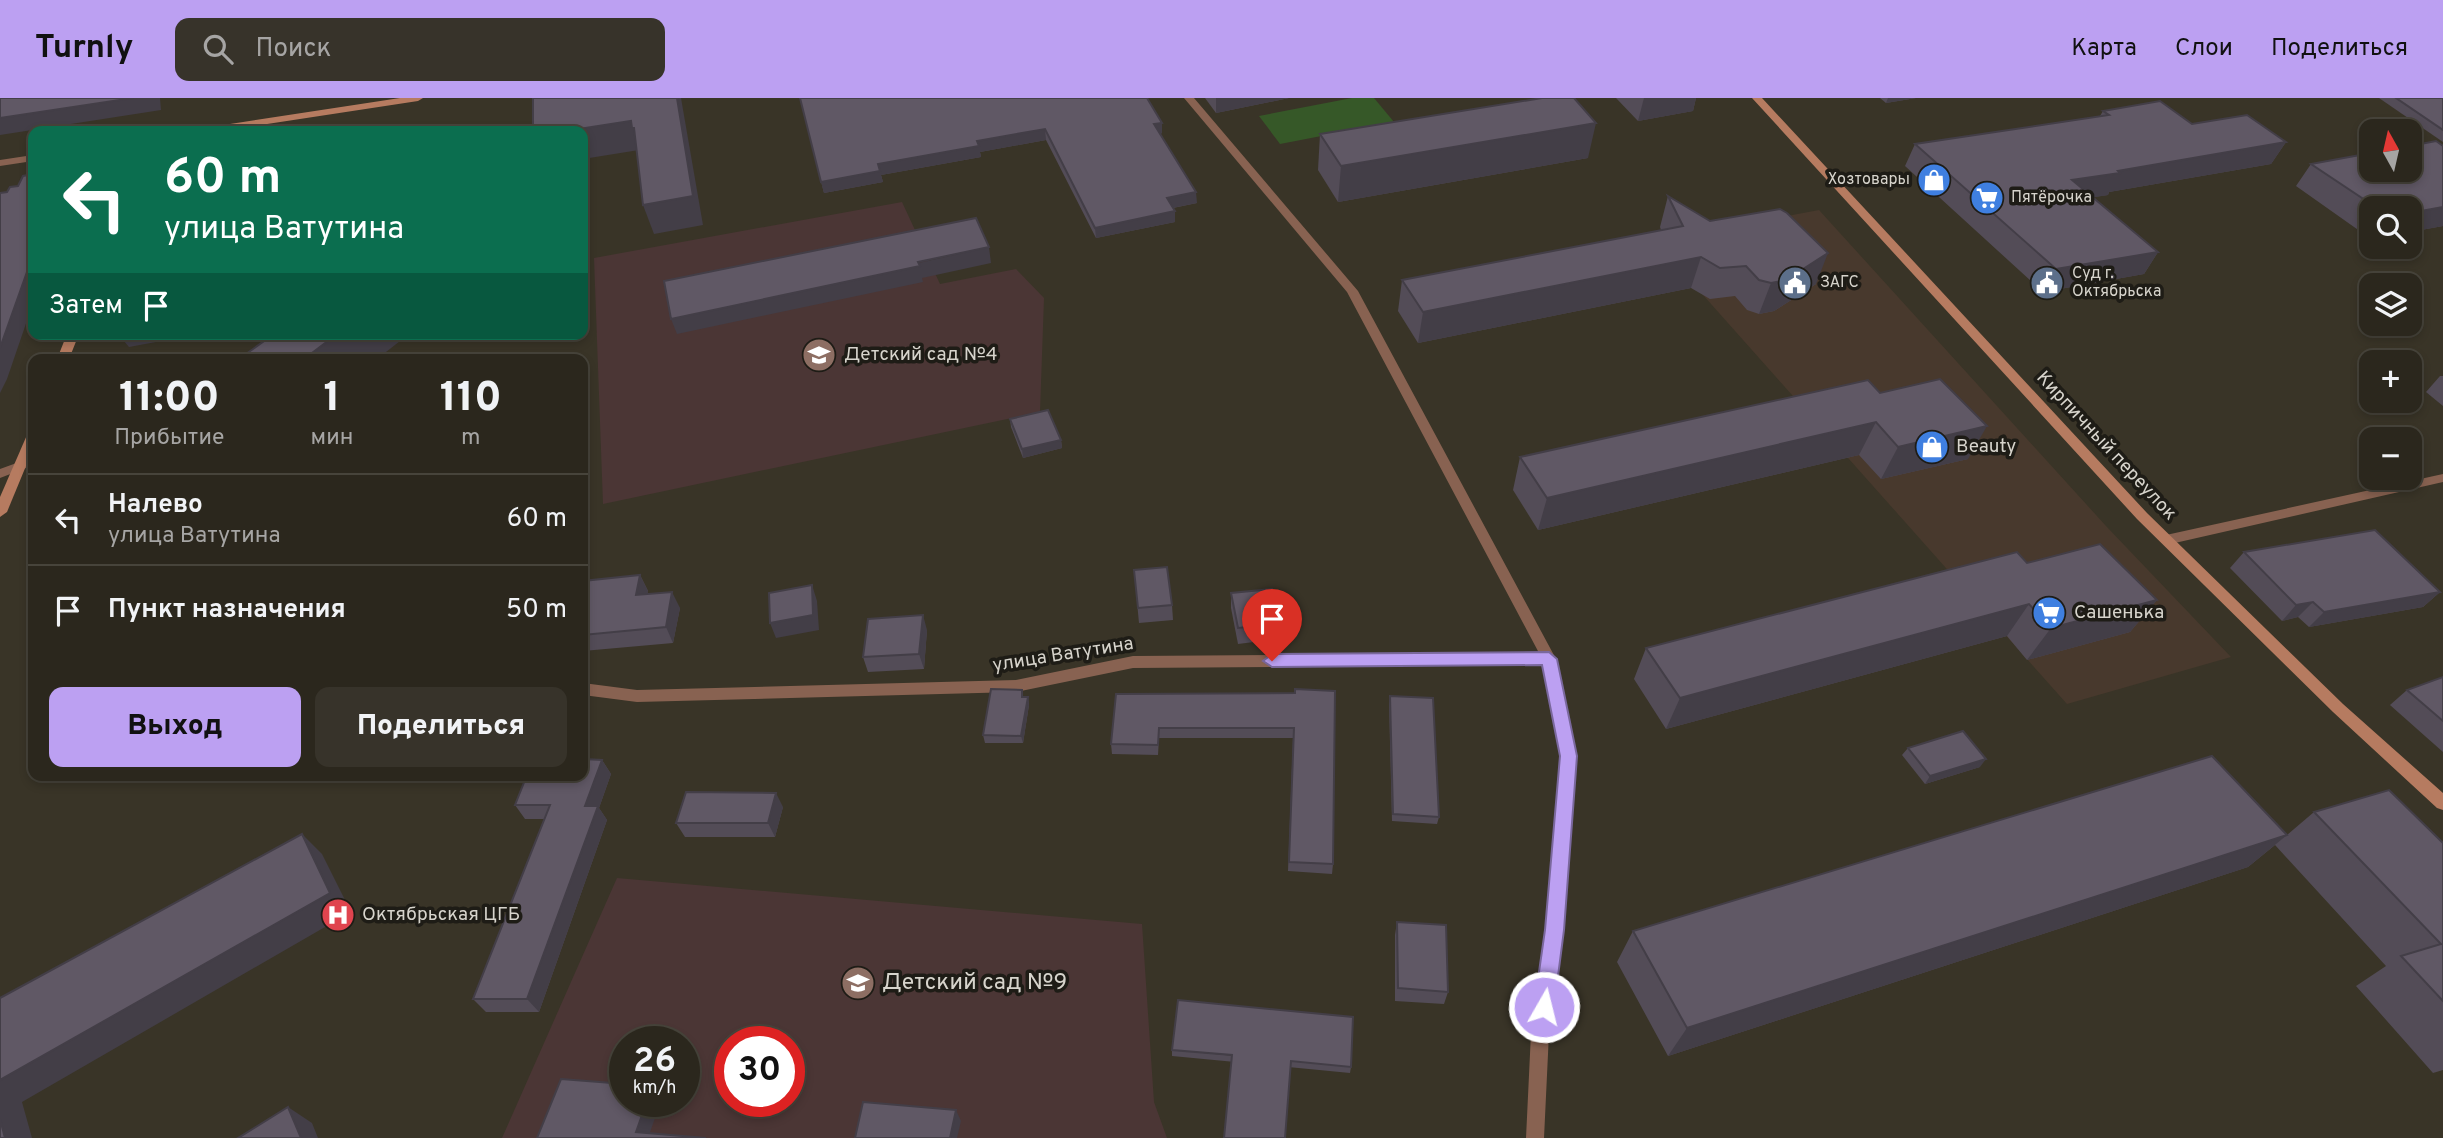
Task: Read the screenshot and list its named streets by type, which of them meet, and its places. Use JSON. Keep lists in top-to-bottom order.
{
  "streets": {
    "main road": ["Кирпичный переулок"],
    "street": ["улица Ватутина"]
  },
  "places": {
    "shop": ["Хозтовары", "Beauty"],
    "supermarket": ["Пятёрочка", "Сашенька"],
    "public building": ["ЗАГС", "Суд г. Октябрьска"],
    "school or university": ["Детский сад №4", "Детский сад №9"],
    "hospital": ["Октябрьская ЦГБ"]
  },
  "north": "top",
  "page": {
    "header": "Turnly",
    "search": "Поиск",
    "nav": ["Карта", "Слои", "Поделиться"],
    "map_buttons": ["+", "−"],
    "turn": ["60 m", "улица Ватутина"],
    "then": "Затем",
    "eta": [
      "11:00",
      "Прибытие",
      "1",
      "мин",
      "110",
      "m"
    ],
    "list": [
      {
        "name": "Налево",
        "note": "улица Ватутина",
        "value": "60 m"
      },
      {
        "name": "Пункт назначения",
        "value": "50 m"
      }
    ],
    "buttons": ["Выход", "Поделиться"],
    "speed": "26 km/h",
    "limit": "30"
  }
}
